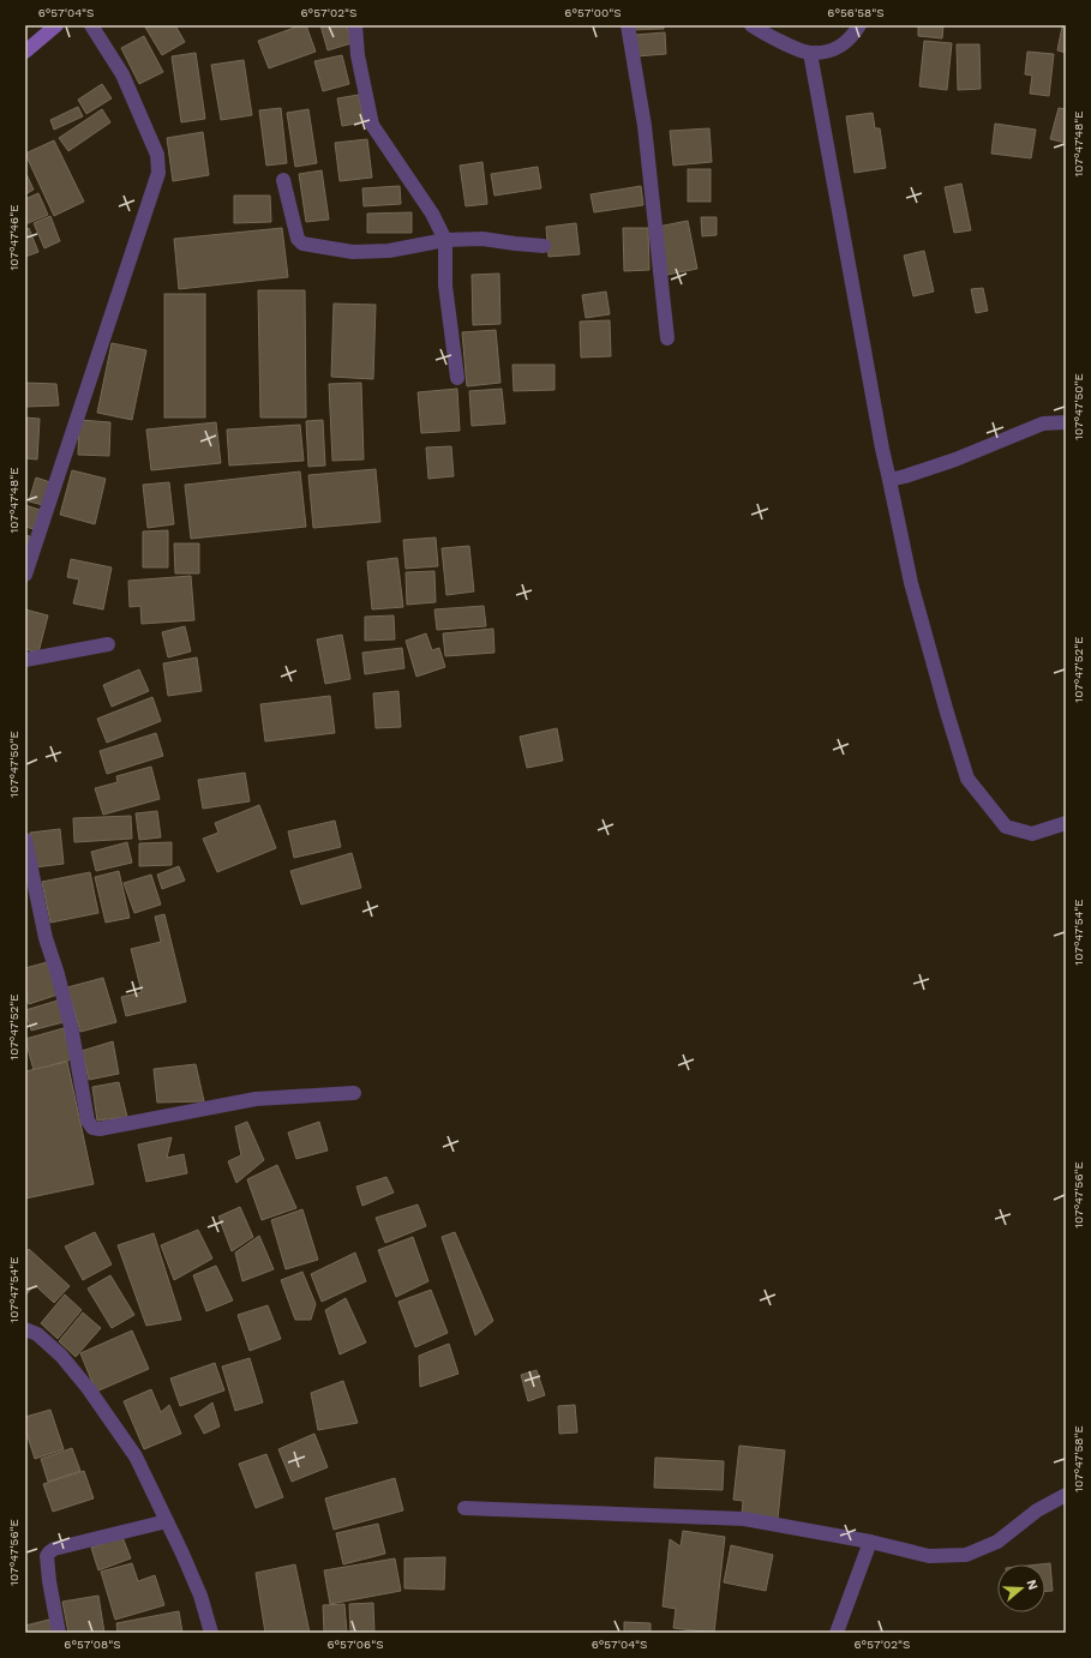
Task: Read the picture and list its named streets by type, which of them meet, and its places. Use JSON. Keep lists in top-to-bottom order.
{
  "north": "right",
  "coordinates": [
    "6°57'04\"S",
    "6°57'02\"S",
    "6°57'00\"S",
    "6°56'58\"S",
    "107°47'48\"E",
    "107°47'46\"E",
    "107°47'50\"E",
    "107°47'52\"E",
    "107°47'54\"E",
    "107°47'56\"E",
    "107°47'58\"E",
    "6°57'08\"S",
    "6°57'06\"S"
  ]
}
